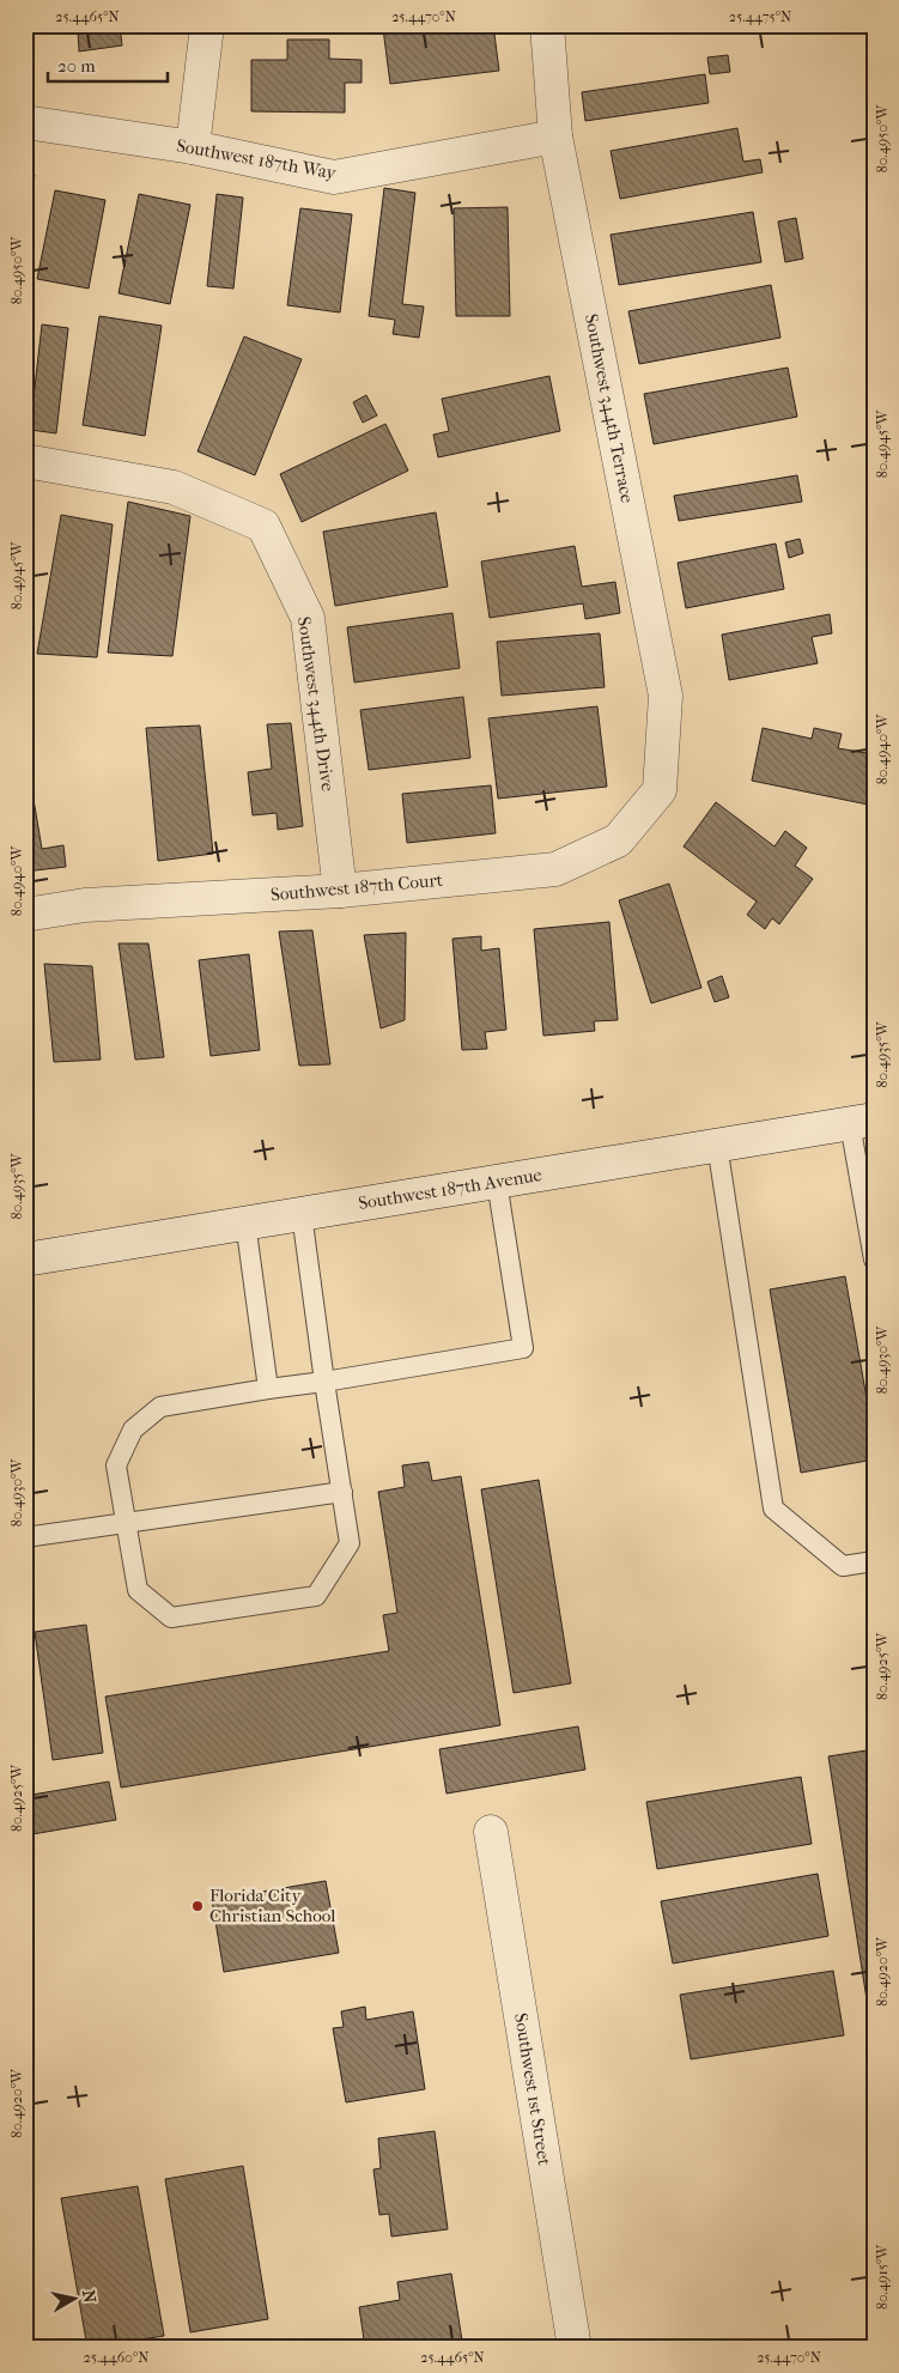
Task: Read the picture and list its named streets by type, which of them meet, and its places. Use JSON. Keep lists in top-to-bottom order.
{
  "streets": {
    "street": [
      "Southwest 187th Way",
      "Southwest 344th Terrace",
      "Southwest 344th Drive",
      "Southwest 187th Court",
      "Southwest 187th Avenue",
      "Southwest 1st Street"
    ]
  },
  "crossings": [
    ["Southwest 187th Way", "Southwest 344th Terrace"],
    ["Southwest 344th Terrace", "Southwest 187th Court"],
    ["Southwest 344th Drive", "Southwest 187th Court"]
  ],
  "places": ["Florida City Christian School"],
  "scale_bar": "20 m",
  "north": "right",
  "coordinates": [
    "25.4465°N",
    "25.4470°N",
    "25.4475°N",
    "80.4950°W",
    "80.4945°W",
    "80.4940°W",
    "80.4935°W",
    "80.4930°W",
    "80.4925°W",
    "80.4920°W",
    "80.4915°W",
    "25.4460°N"
  ]
}
